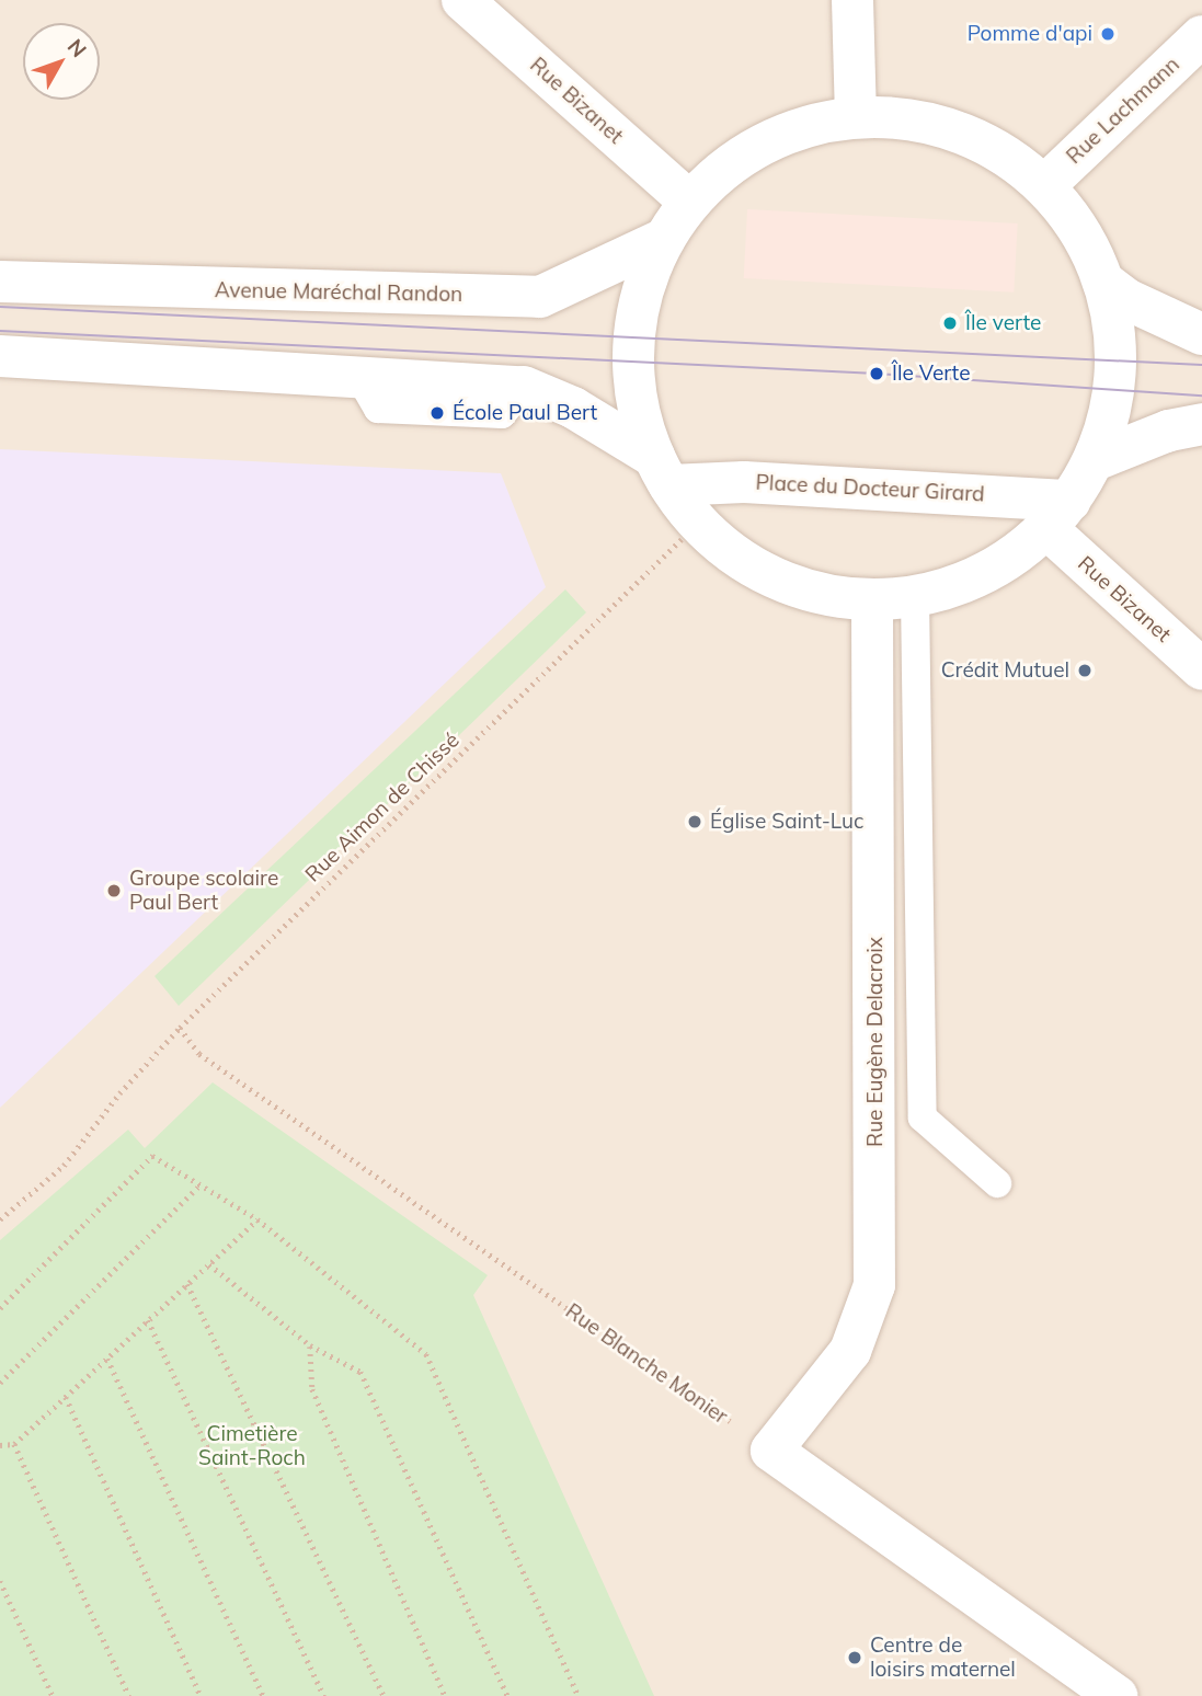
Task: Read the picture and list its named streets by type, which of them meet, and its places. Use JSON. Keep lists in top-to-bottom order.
{
  "streets": {
    "street": [
      "Rue Bizanet",
      "Rue Lachmann",
      "Avenue Maréchal Randon",
      "Place du Docteur Girard",
      "Rue Eugène Delacroix"
    ],
    "path": ["Rue Aimon de Chissé", "Rue Blanche Monier"]
  },
  "crossings": [
    ["Rue Bizanet", "Place du Docteur Girard"],
    ["Rue Aimon de Chissé", "Rue Blanche Monier"],
    ["Rue Eugène Delacroix", "Rue Blanche Monier"]
  ],
  "parks": ["Cimetière Saint-Roch"],
  "places": [
    "Pomme d'api",
    "Île verte",
    "Île Verte",
    "École Paul Bert",
    "Crédit Mutuel",
    "Église Saint-Luc",
    "Groupe scolaire Paul Bert",
    "Centre de loisirs maternel"
  ],
  "north": "top right"
}
